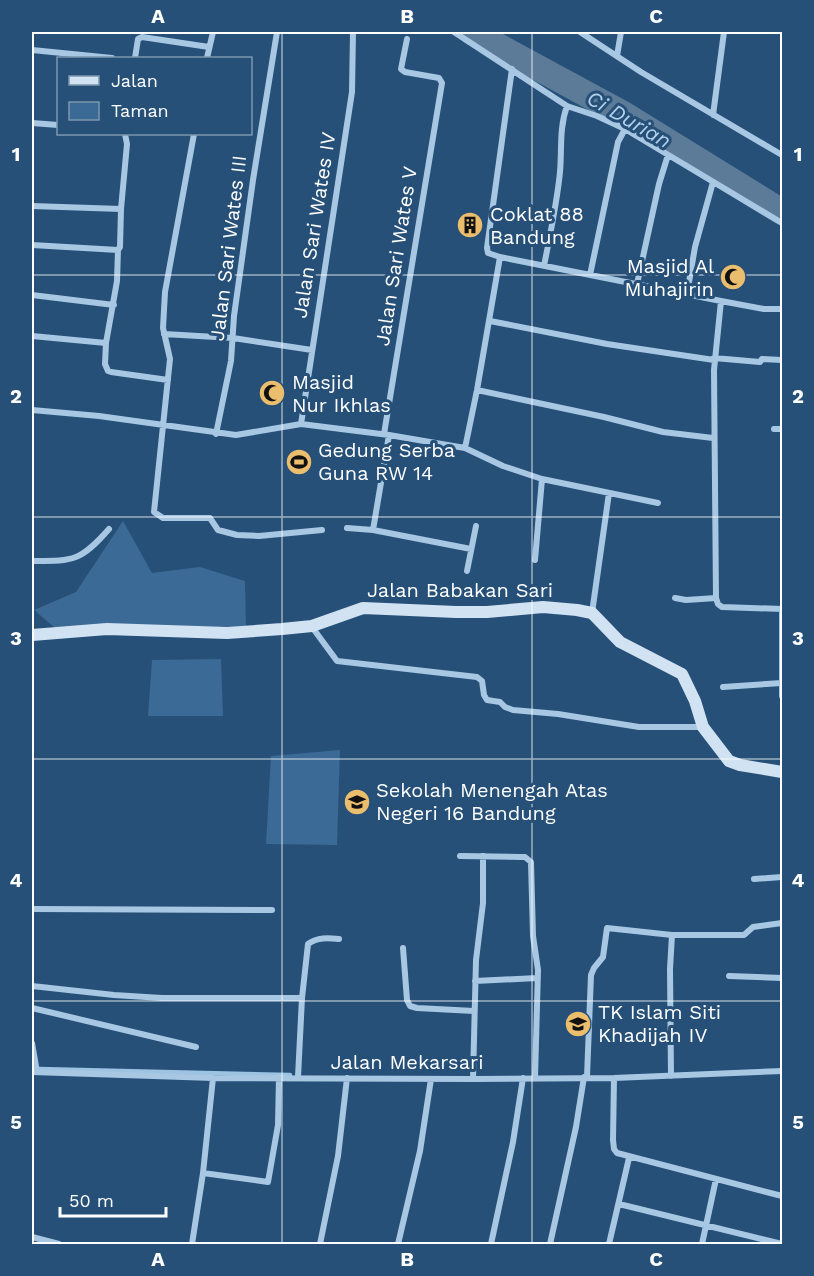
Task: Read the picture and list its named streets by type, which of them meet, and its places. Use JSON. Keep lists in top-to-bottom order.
{
  "streets": {
    "street": [
      "Jalan Sari Wates IV",
      "Jalan Sari Wates III",
      "Jalan Sari Wates V",
      "Jalan Babakan Sari",
      "Jalan Mekarsari"
    ]
  },
  "water": ["Ci Durian"],
  "places": {
    "building": ["Coklat 88 Bandung"],
    "mosque": ["Masjid Al Muhajirin", "Masjid Nur Ikhlas"],
    "sports": ["Gedung Serba Guna RW 14"],
    "school or university": ["Sekolah Menengah Atas Negeri 16 Bandung", "TK Islam Siti Khadijah IV"]
  },
  "legend": ["Jalan", "Taman"],
  "scale_bar": "50 m",
  "grid": {
    "columns": ["A", "B", "C"],
    "rows": [
      "1",
      "2",
      "3",
      "4",
      "5"
    ]
  }
}
